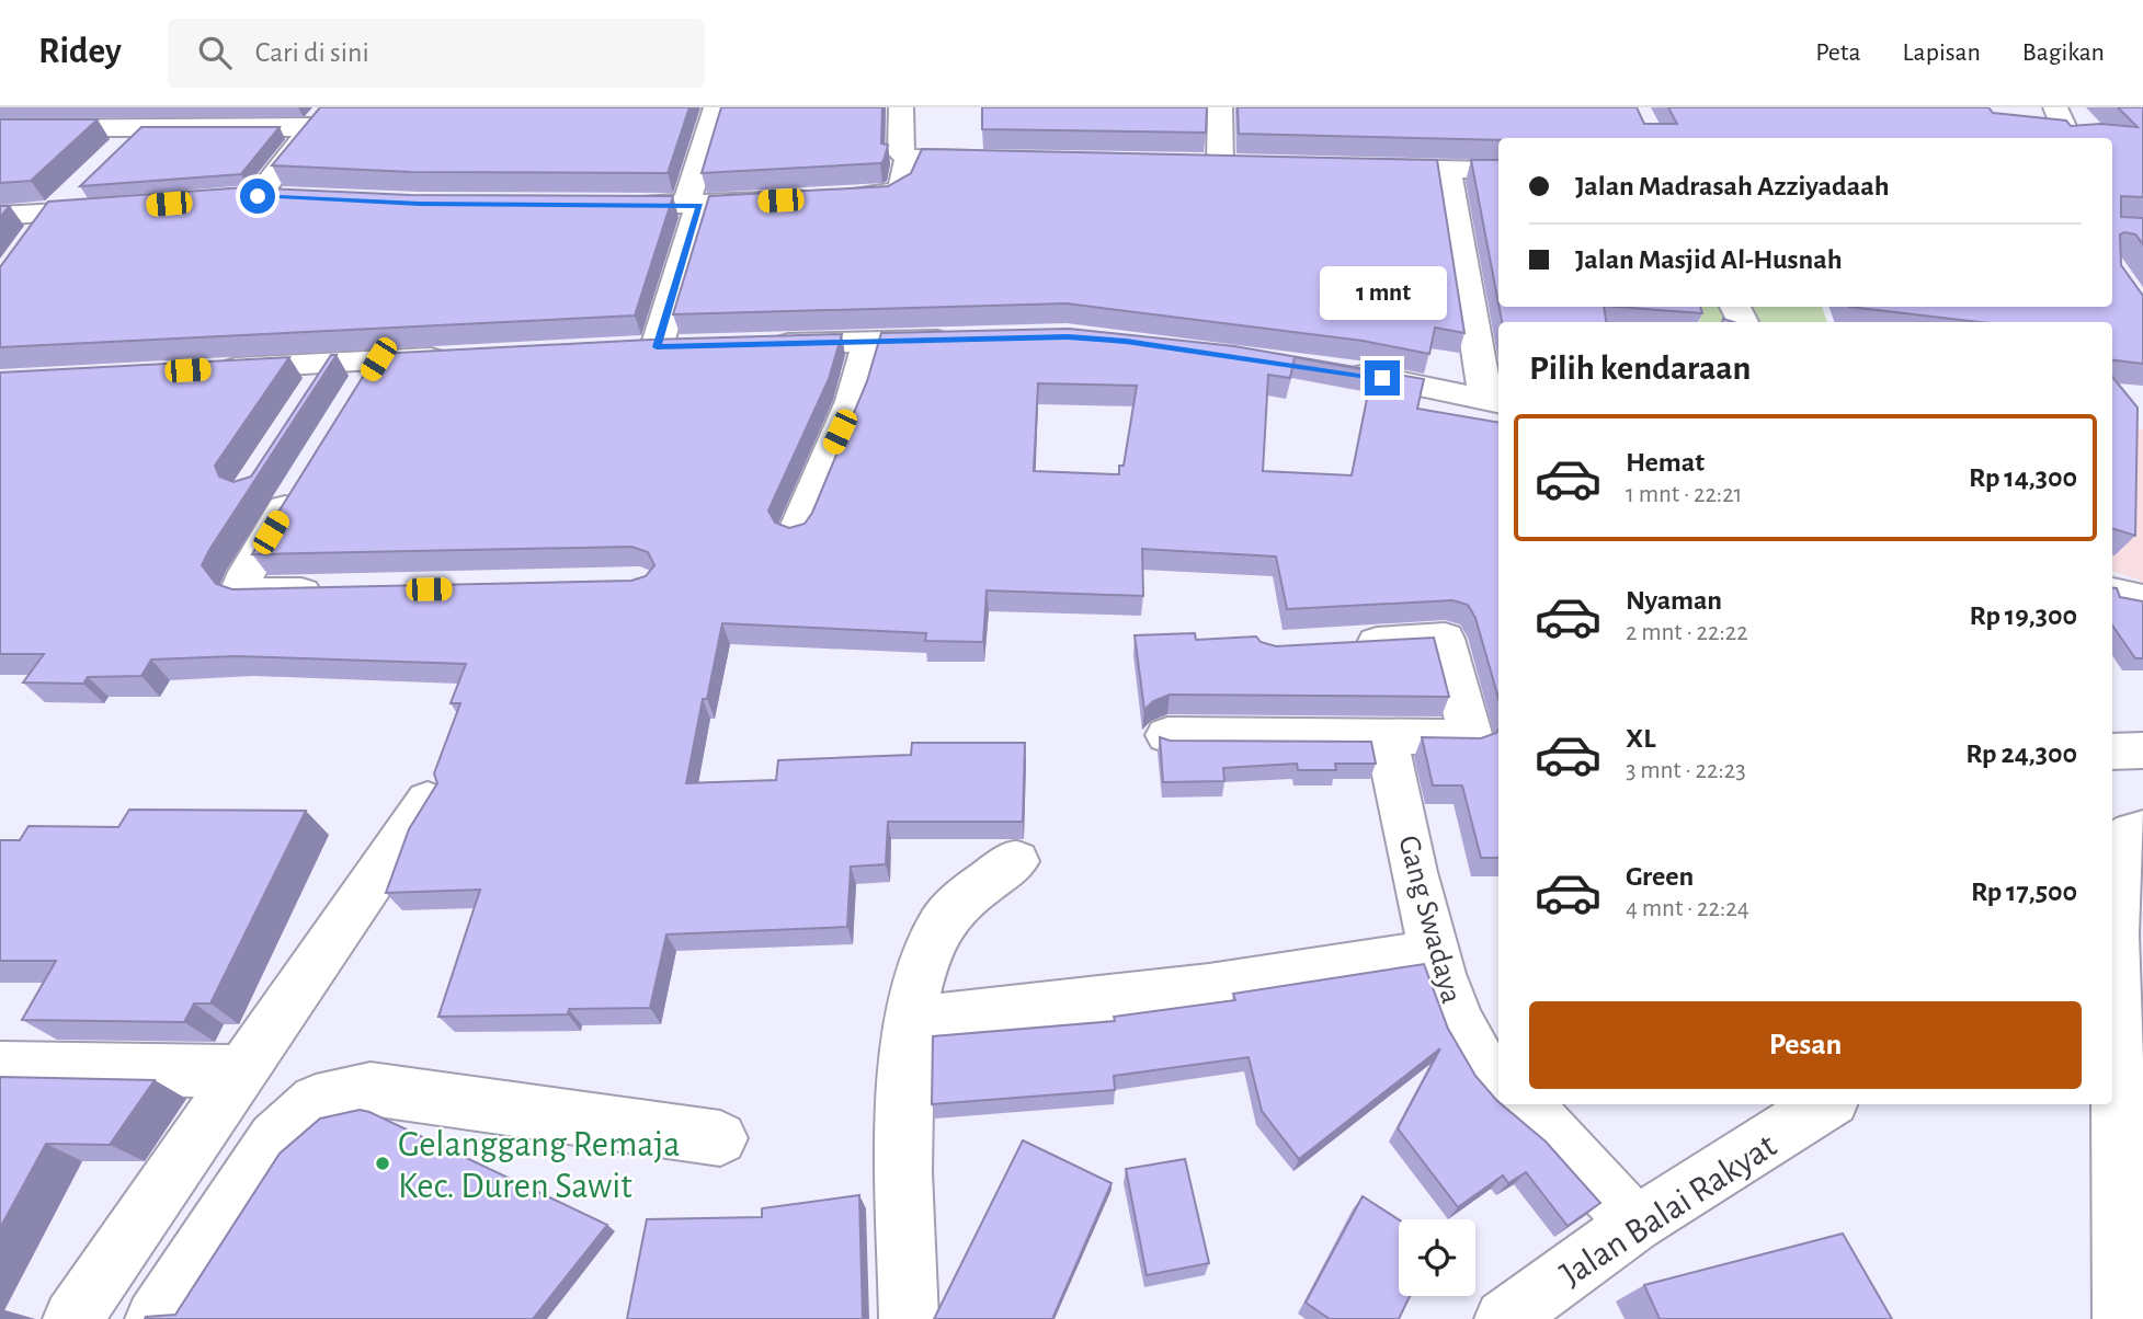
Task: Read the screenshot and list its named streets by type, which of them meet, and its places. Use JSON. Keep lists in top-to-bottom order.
{
  "streets": {
    "street": ["Gang Swadaya", "Jalan Balai Rakyat"]
  },
  "places": ["Gelanggang Remaja Kec. Duren Sawit"],
  "page": {
    "header": "Ridey",
    "search": "Cari di sini",
    "nav": ["Peta", "Lapisan", "Bagikan"],
    "banner": ["Jalan Madrasah Azziyadaah", "Jalan Masjid Al-Husnah"],
    "bubble": "1 mnt",
    "heading": "Pilih kendaraan",
    "list": [
      {
        "name": "Hemat",
        "note": "1 mnt · 22:21",
        "value": "Rp 14,300"
      },
      {
        "name": "Nyaman",
        "note": "2 mnt · 22:22",
        "value": "Rp 19,300"
      },
      {
        "name": "XL",
        "note": "3 mnt · 22:23",
        "value": "Rp 24,300"
      },
      {
        "name": "Green",
        "note": "4 mnt · 22:24",
        "value": "Rp 17,500"
      }
    ],
    "buttons": "Pesan"
  }
}
